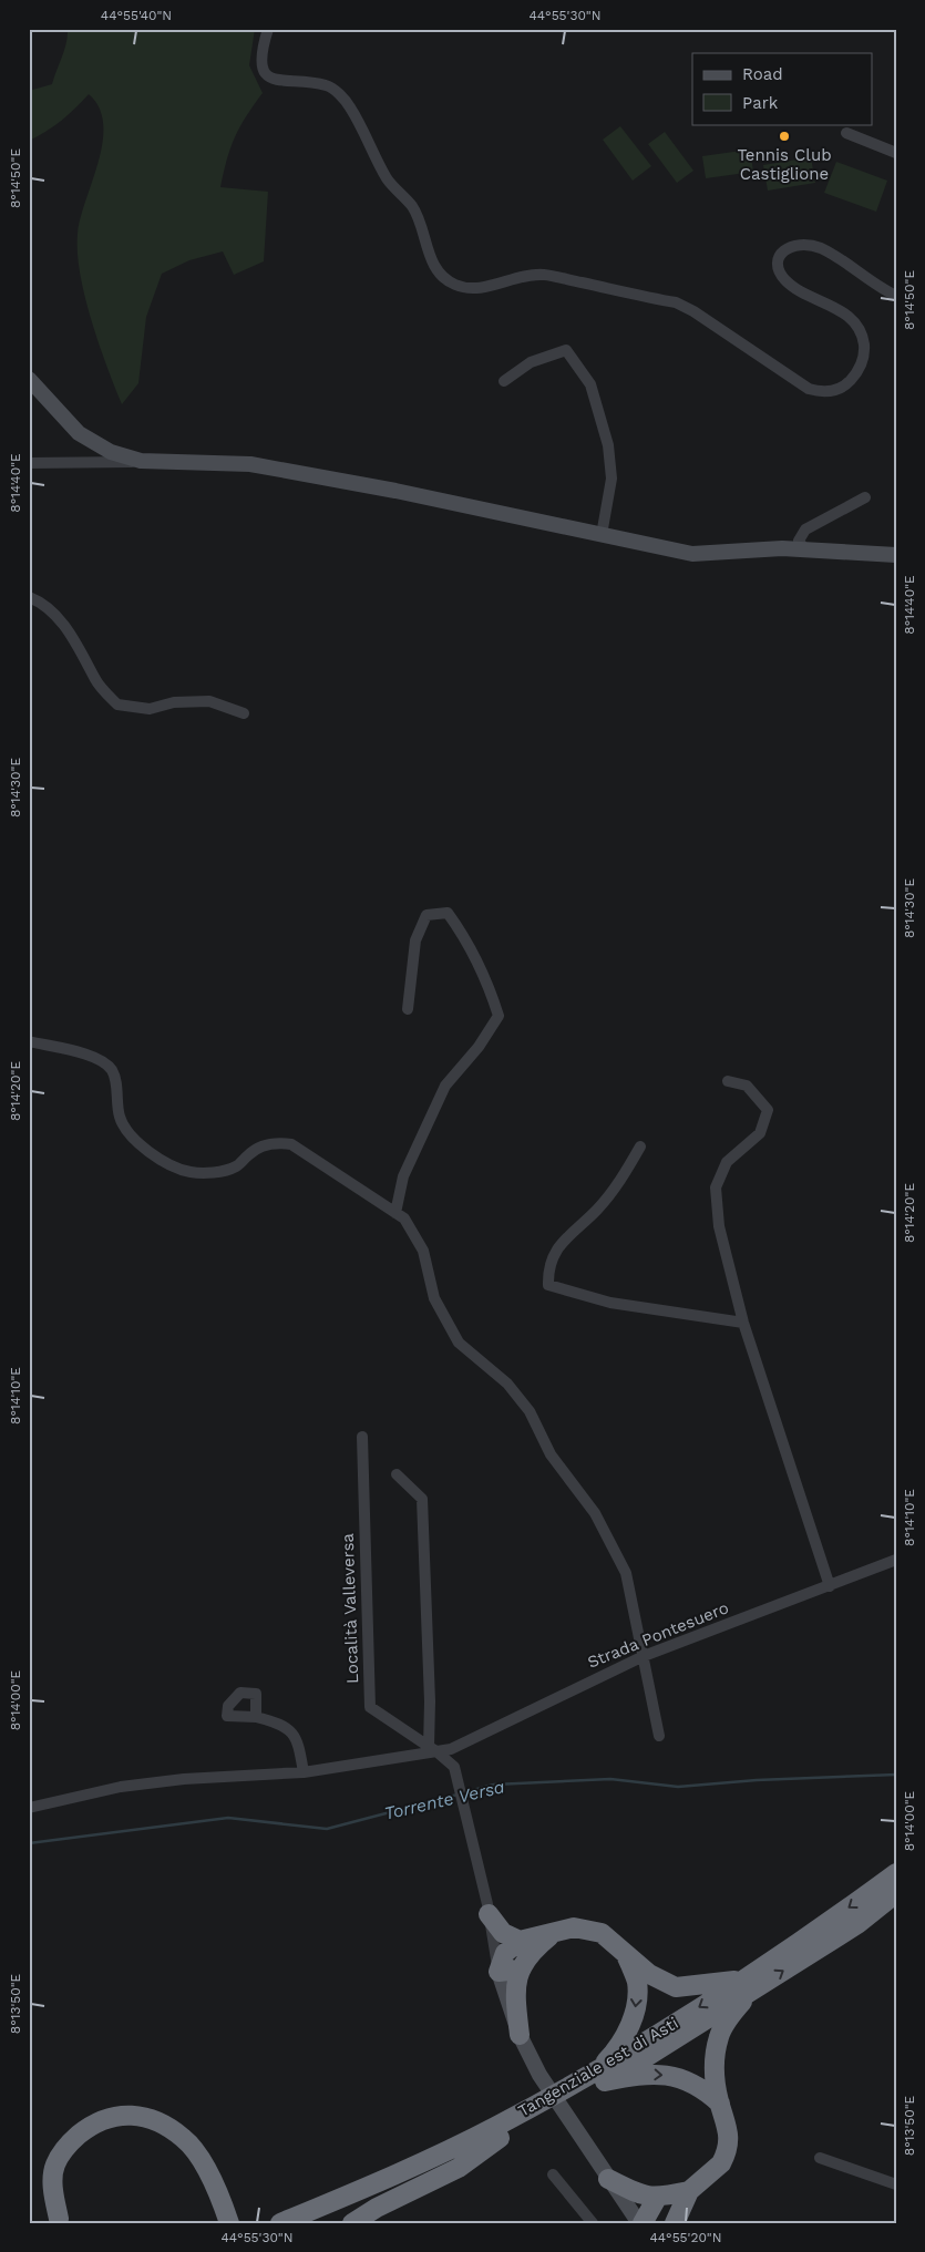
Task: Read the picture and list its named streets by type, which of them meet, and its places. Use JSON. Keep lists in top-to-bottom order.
{
  "streets": {
    "highway": ["Tangenziale est di Asti"],
    "street": ["Località Valleversa", "Strada Pontesuero"]
  },
  "crossings": [
    ["Località Valleversa", "Strada Pontesuero"]
  ],
  "water": ["Torrente Versa"],
  "places": ["Tennis Club Castiglione"],
  "legend": ["Road", "Park"],
  "coordinates": [
    "44°55'40\"N",
    "44°55'30\"N",
    "8°14'50\"E",
    "8°14'40\"E",
    "8°14'30\"E",
    "8°14'20\"E",
    "8°14'10\"E",
    "8°14'00\"E",
    "8°13'50\"E",
    "44°55'20\"N"
  ]
}
